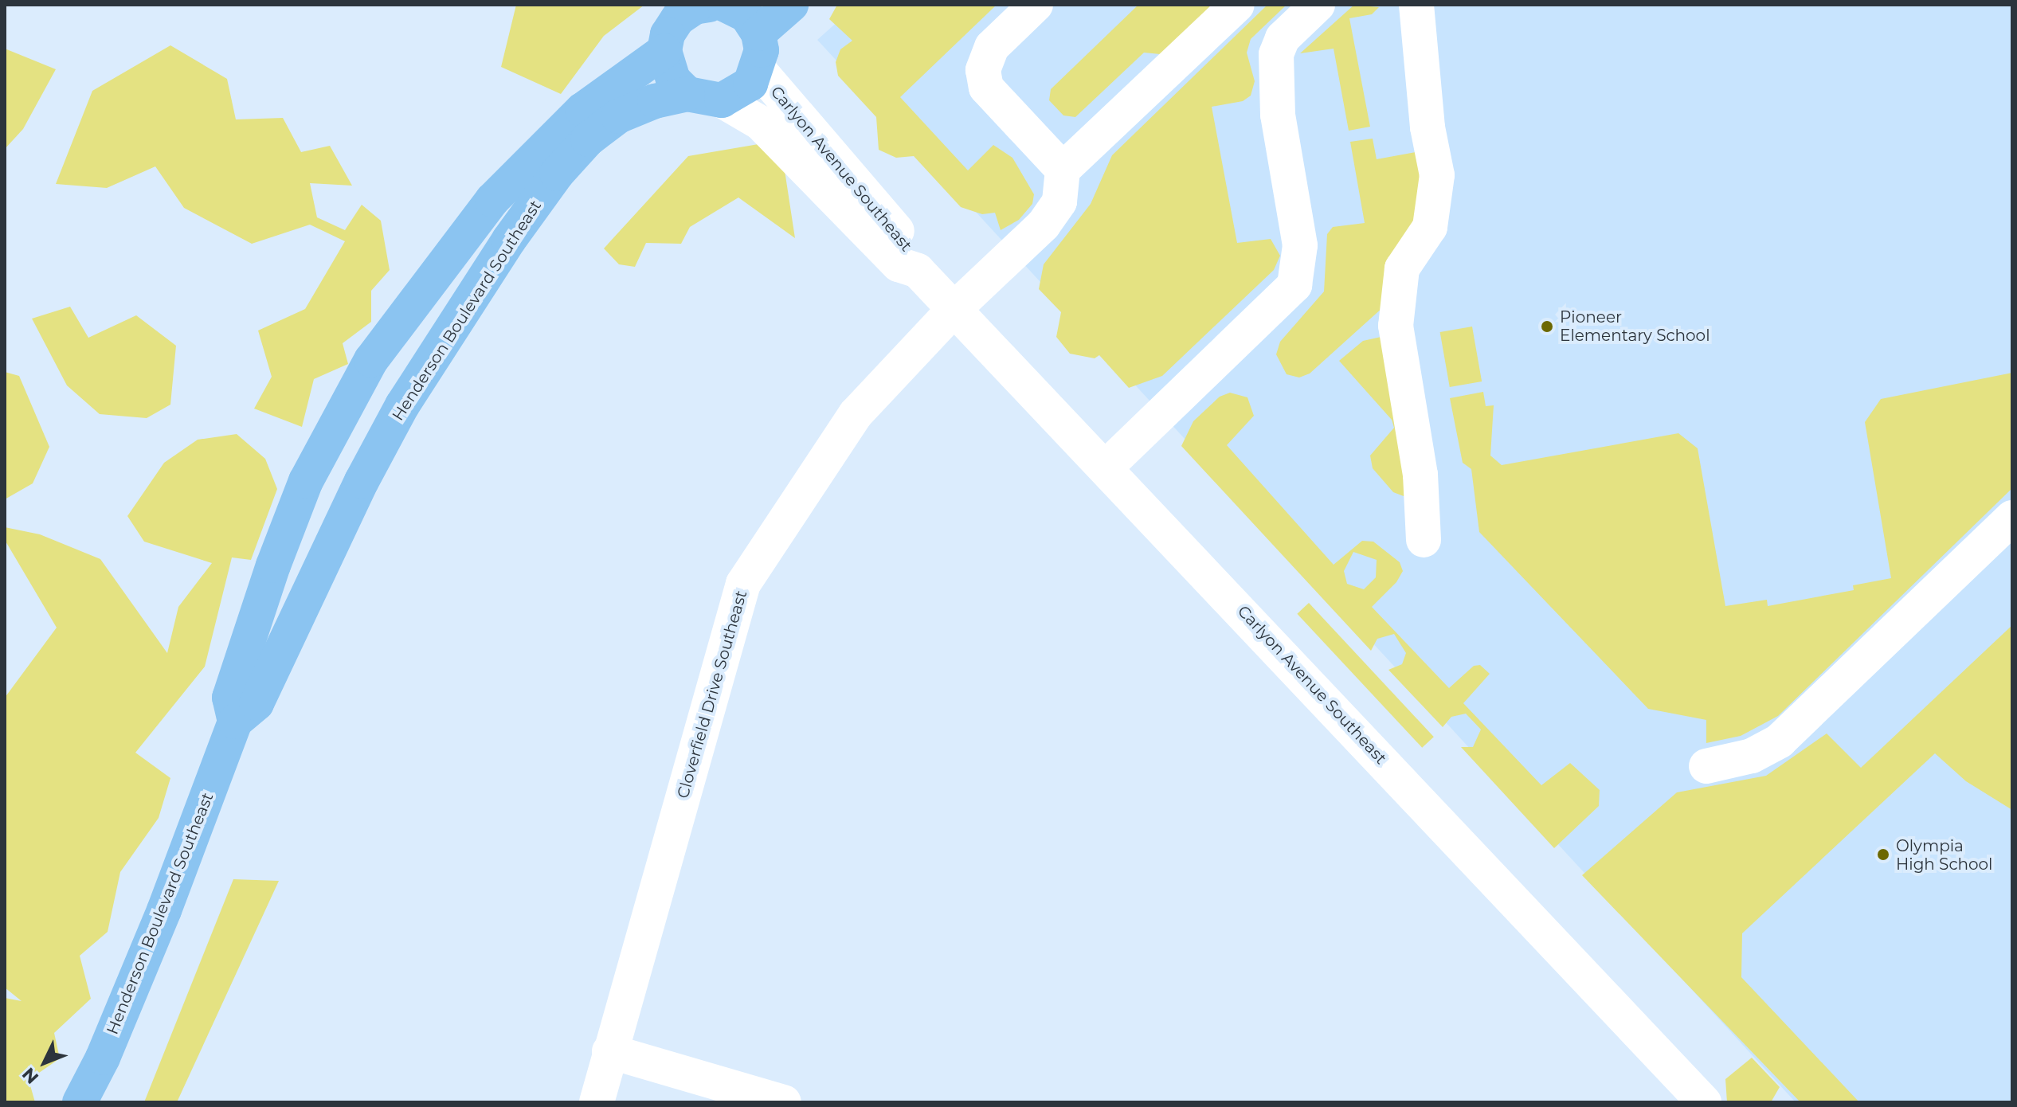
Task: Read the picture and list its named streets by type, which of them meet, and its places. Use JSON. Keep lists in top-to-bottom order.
{
  "streets": {
    "main road": ["Henderson Boulevard Southeast"],
    "street": ["Carlyon Avenue Southeast", "Cloverfield Drive Southeast"]
  },
  "crossings": [
    ["Carlyon Avenue Southeast", "Cloverfield Drive Southeast"]
  ],
  "places": ["Pioneer Elementary School", "Olympia High School"],
  "north": "bottom left"
}
